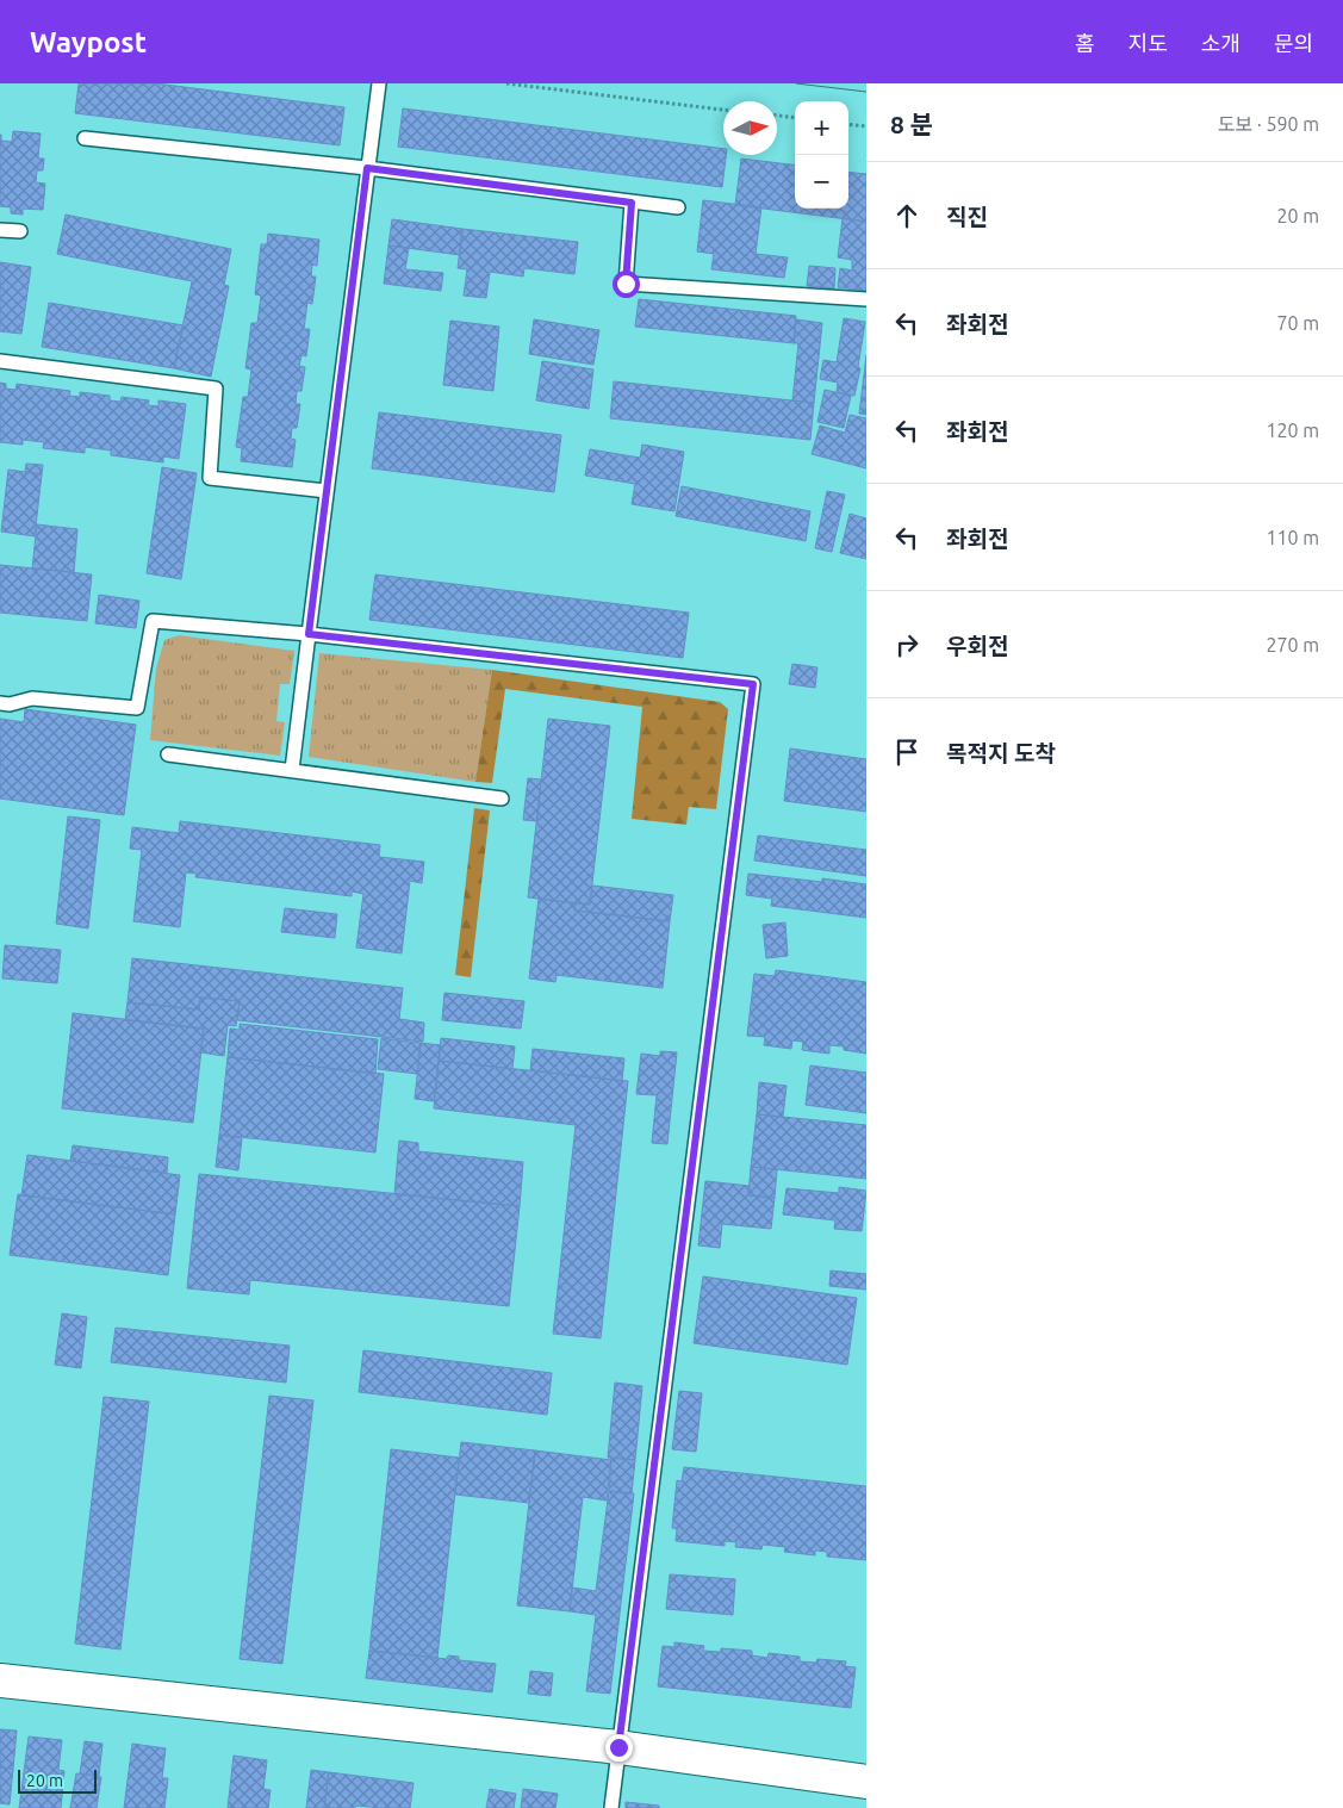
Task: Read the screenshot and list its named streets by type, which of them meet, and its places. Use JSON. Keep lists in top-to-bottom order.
{
  "scale_bar": "20 m",
  "north": "right",
  "page": {
    "header": "Waypost",
    "nav": [
      "홈",
      "지도",
      "소개",
      "문의"
    ],
    "heading": ["8 분", "도보 · 590 m"],
    "map_buttons": ["+", "−"],
    "list": [
      ["직진", "20 m"],
      ["좌회전", "70 m"],
      ["좌회전", "120 m"],
      ["좌회전", "110 m"],
      ["우회전", "270 m"],
      "목적지 도착"
    ],
    "scale": "20 m"
  }
}
